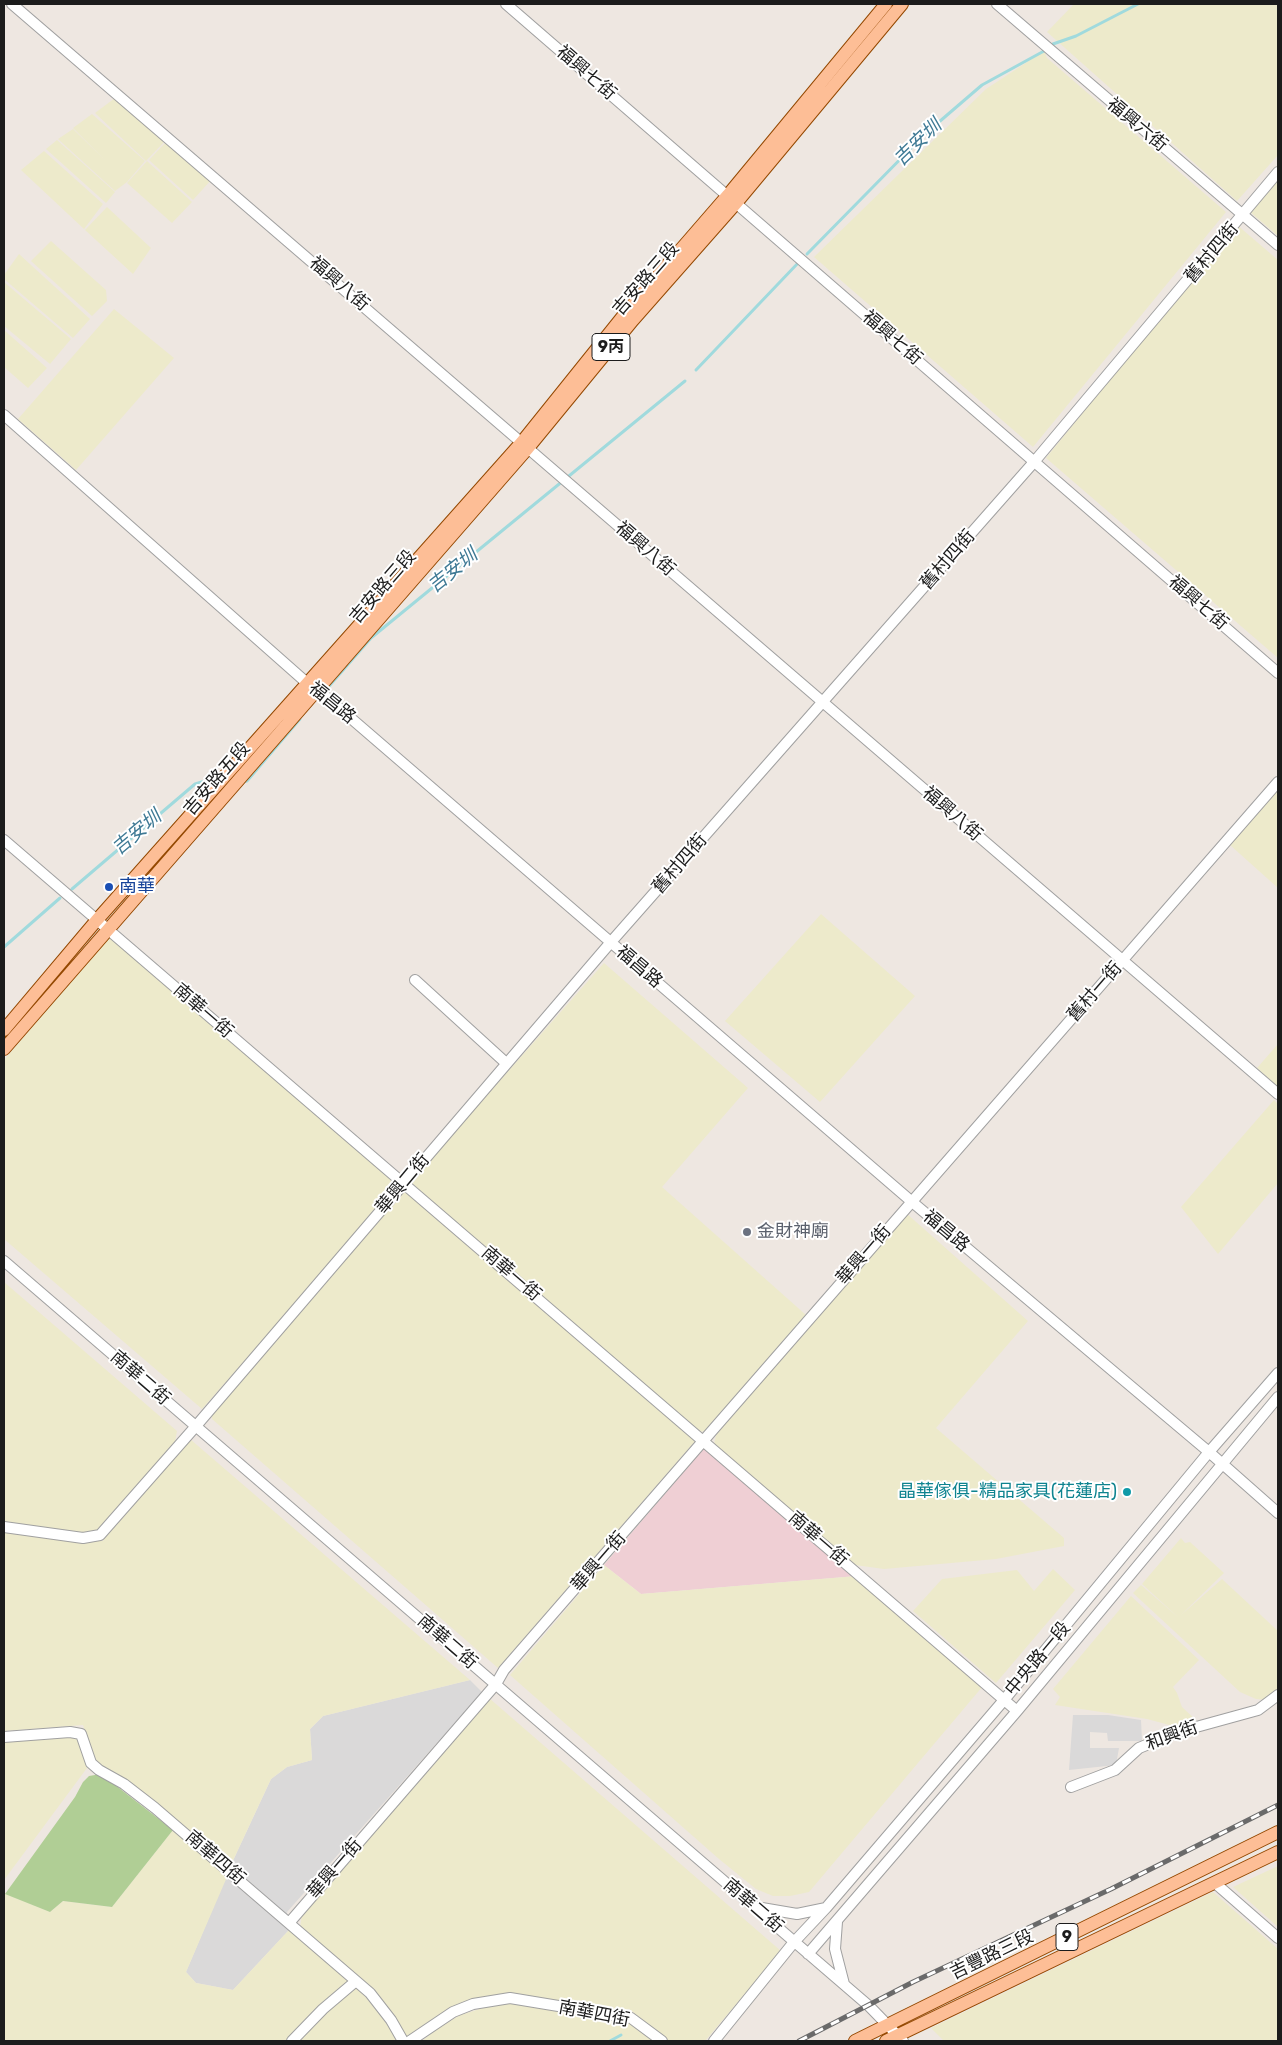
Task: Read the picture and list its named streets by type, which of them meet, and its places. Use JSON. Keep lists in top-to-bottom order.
{
  "streets": {
    "main road": [
      "吉安路三段",
      "9丙",
      "吉安路五段",
      "9",
      "吉豐路三段"
    ],
    "street": [
      "福興七街",
      "福興六街",
      "舊村四街",
      "福興八街",
      "福昌路",
      "舊村一街",
      "南華一街",
      "華興二街",
      "華興一街",
      "南華二街",
      "中央路一段",
      "和興街",
      "南華四街"
    ]
  },
  "crossings": [
    ["福興七街", "舊村四街"],
    ["福興七街", "吉安路三段"],
    ["福興六街", "舊村四街"],
    ["舊村四街", "福興八街"],
    ["舊村四街", "福昌路"],
    ["舊村四街", "華興二街"],
    ["吉安路三段", "福興八街"],
    ["吉安路三段", "福昌路"],
    ["吉安路三段", "吉安路五段"],
    ["福興八街", "舊村一街"],
    ["福昌路", "吉安路五段"],
    ["福昌路", "舊村一街"],
    ["福昌路", "華興二街"],
    ["福昌路", "華興一街"],
    ["福昌路", "中央路一段"],
    ["吉安路五段", "南華一街"],
    ["舊村一街", "華興一街"],
    ["南華一街", "華興二街"],
    ["南華一街", "華興一街"],
    ["南華一街", "中央路一段"],
    ["華興二街", "南華二街"],
    ["華興一街", "南華二街"],
    ["華興一街", "南華四街"],
    ["南華二街", "中央路一段"],
    ["南華二街", "吉豐路三段"]
  ],
  "water": ["吉安圳"],
  "places": ["南華", "金財神廟", "晶華傢俱-精品家具(花蓮店)"]
}
